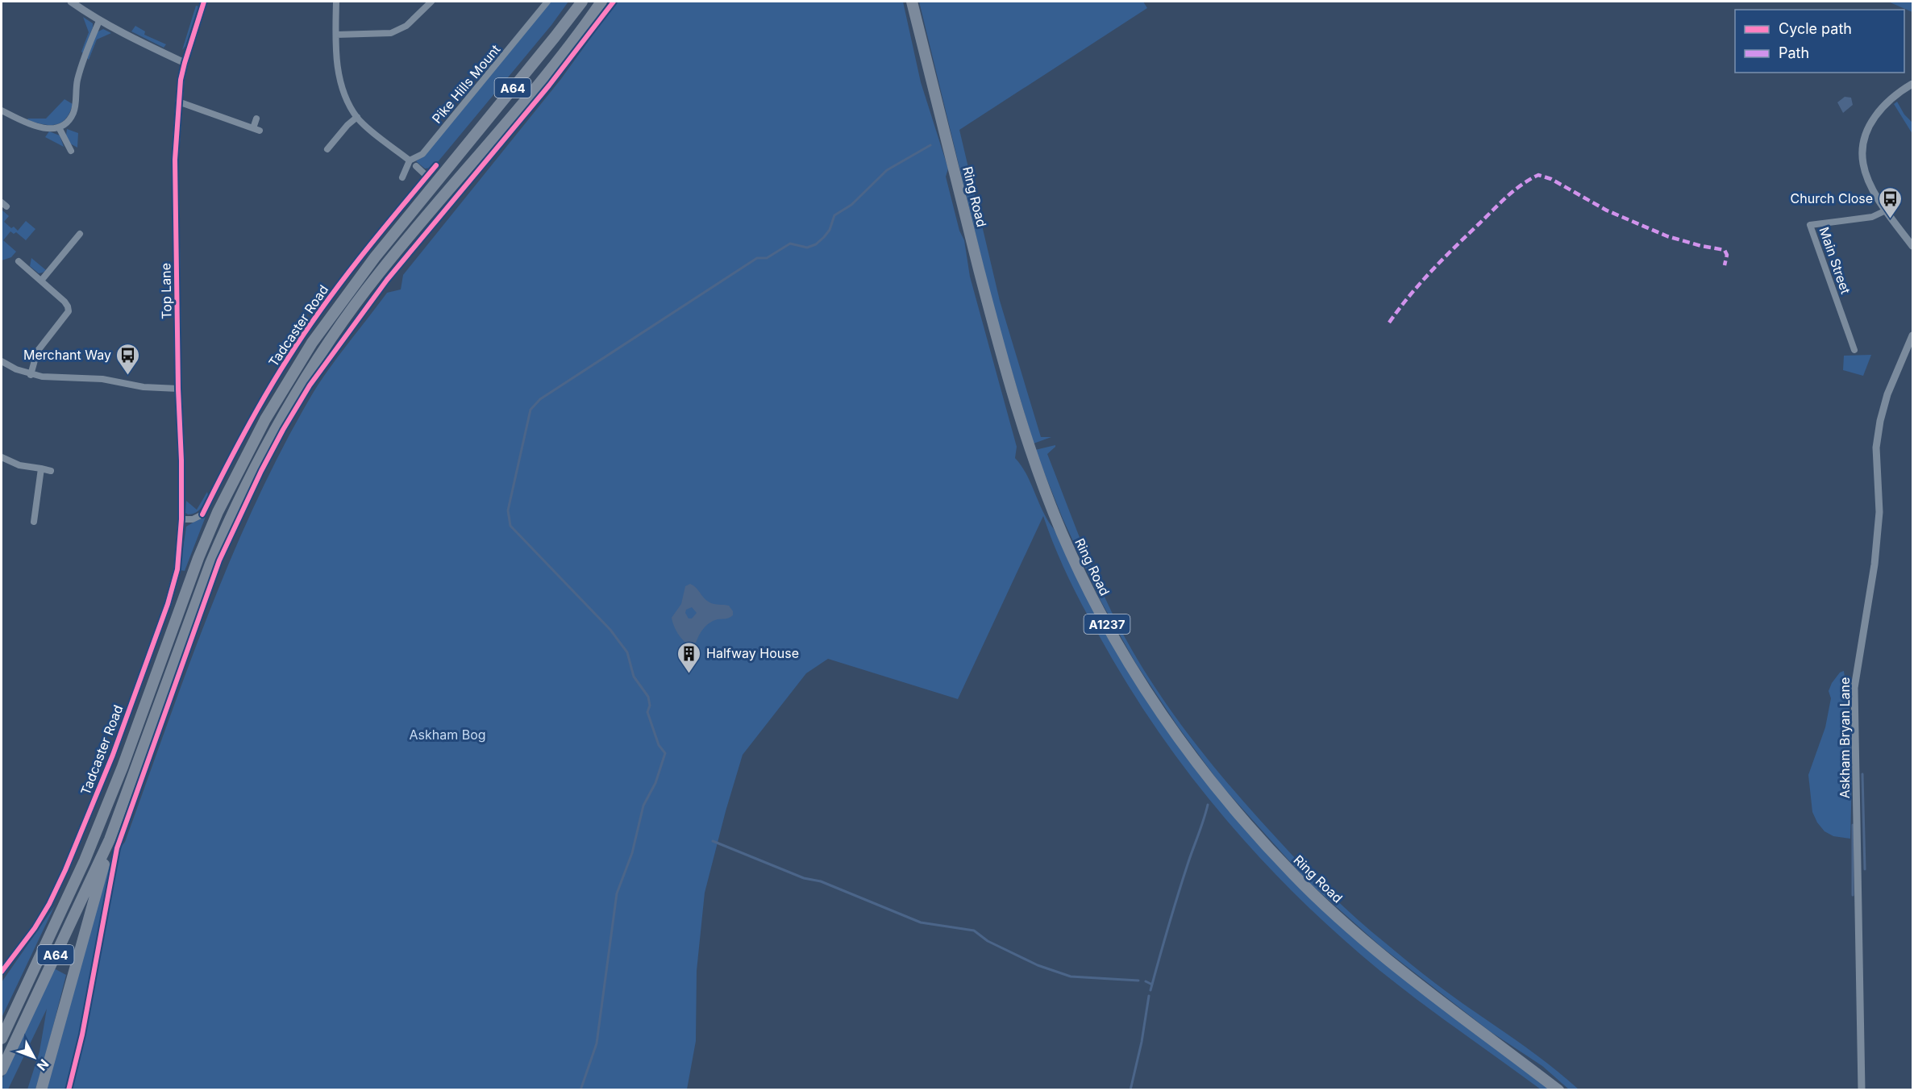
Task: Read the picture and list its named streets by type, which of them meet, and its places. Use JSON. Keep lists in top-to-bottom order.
{
  "streets": {
    "highway": ["A64", "Ring Road", "A1237"],
    "street": [
      "Pike Hills Mount",
      "Main Street",
      "Top Lane",
      "Tadcaster Road",
      "Askham Bryan Lane"
    ]
  },
  "crossings": [
    ["Top Lane", "Tadcaster Road"]
  ],
  "parks": ["Askham Bog"],
  "places": {
    "bus stop": ["Church Close", "Merchant Way"],
    "building": ["Halfway House"]
  },
  "legend": ["Cycle path", "Path"],
  "north": "bottom right"
}
